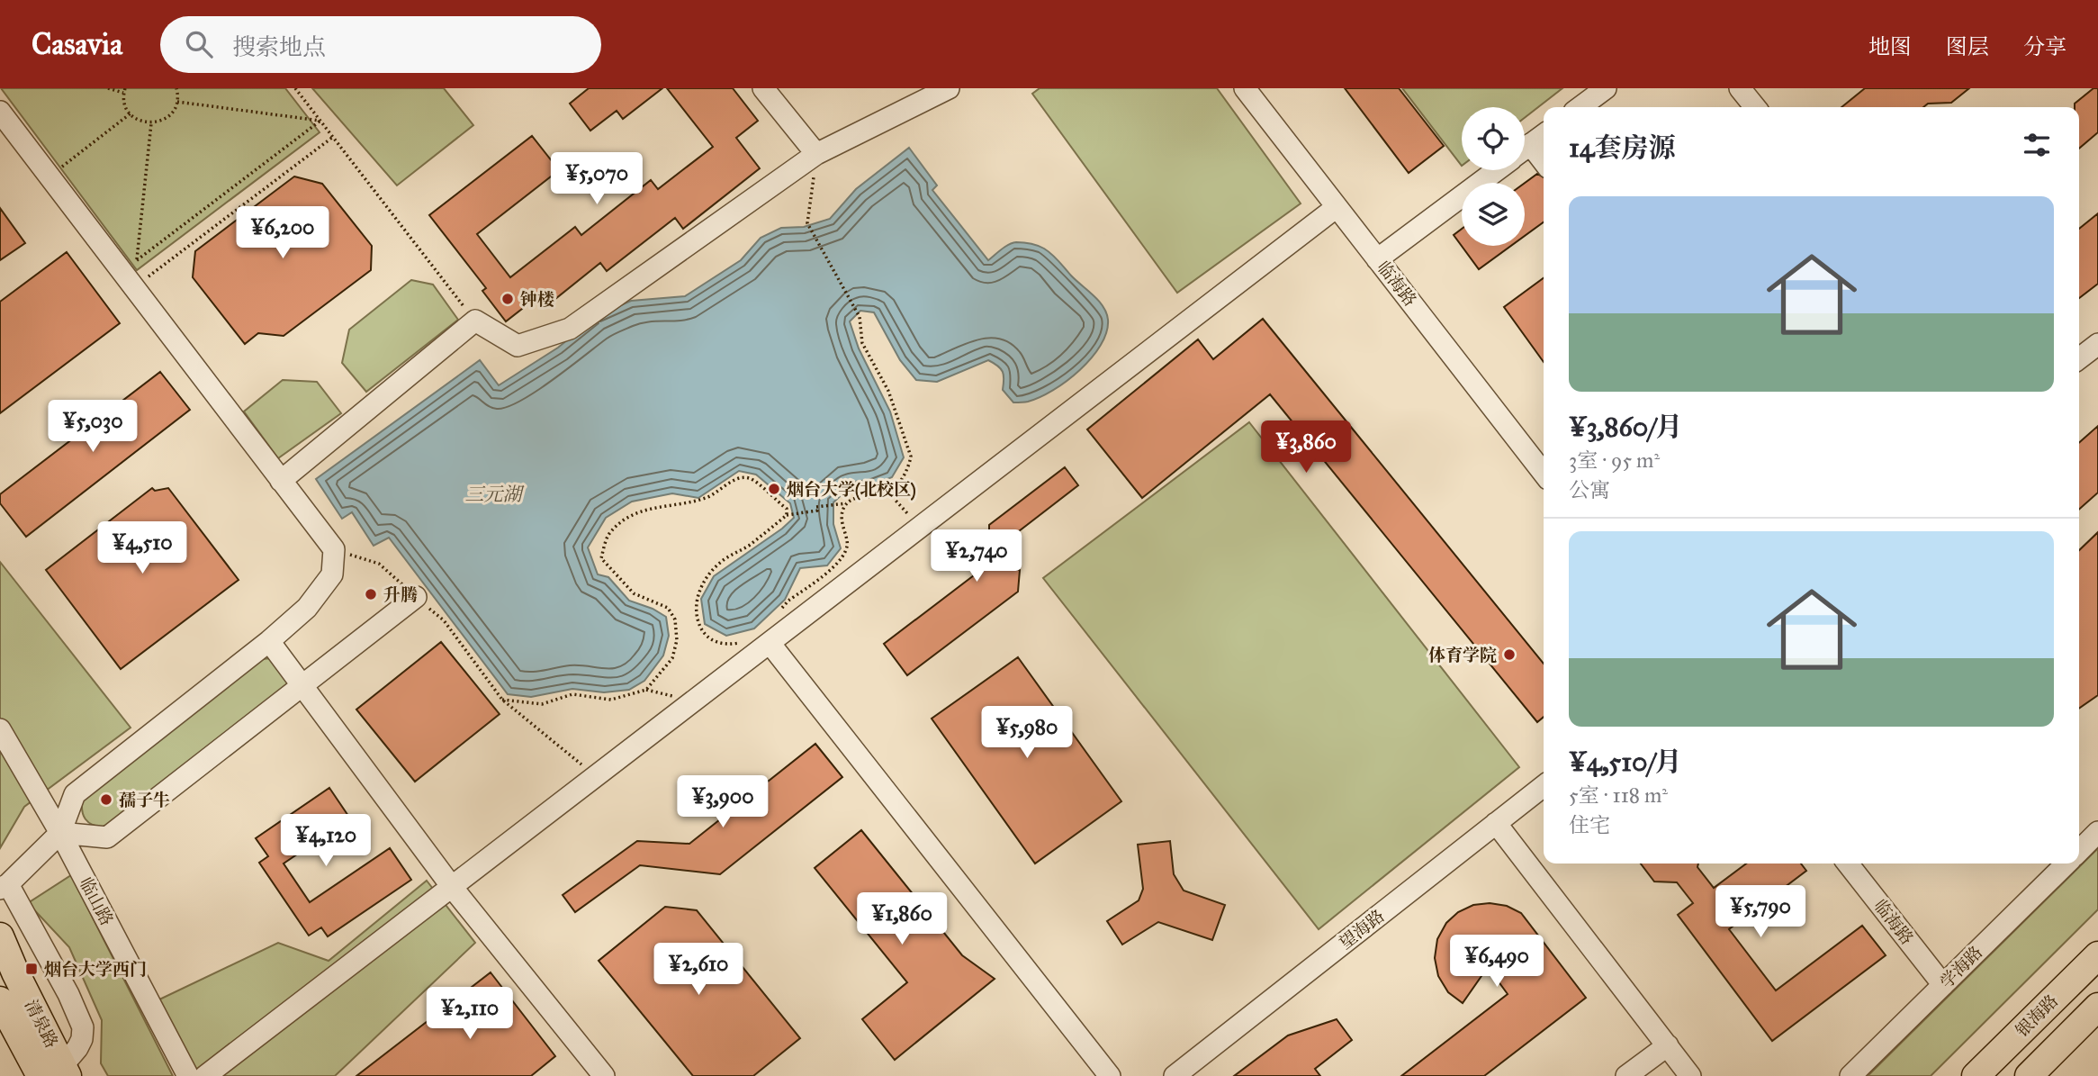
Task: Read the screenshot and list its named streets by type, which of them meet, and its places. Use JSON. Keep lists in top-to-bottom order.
{
  "streets": {
    "main road": ["银海路", "清泉路"],
    "street": [
      "临海路",
      "临山路",
      "望海路",
      "学海路"
    ]
  },
  "crossings": [
    ["临海路", "学海路"]
  ],
  "water": ["三元湖"],
  "places": {
    "other": [
      "钟楼",
      "烟台大学(北校区)",
      "升腾",
      "体育学院",
      "孺子牛"
    ],
    "transit": ["烟台大学西门"]
  },
  "page": {
    "header": "Casavia",
    "search": "搜索地点",
    "nav": ["地图", "图层", "分享"],
    "heading": "14套房源",
    "price": [
      "¥5,070",
      "¥6,200",
      "¥5,030",
      "¥3,860",
      "¥4,510",
      "¥2,740",
      "¥5,980",
      "¥3,900",
      "¥4,120",
      "¥5,790",
      "¥1,860",
      "¥6,490",
      "¥2,610",
      "¥2,110"
    ],
    "list": [
      {
        "name": "¥3,860/月",
        "note": "3室 · 95 m² · 公寓"
      },
      {
        "name": "¥4,510/月",
        "note": "5室 · 118 m² · 住宅"
      }
    ]
  }
}
